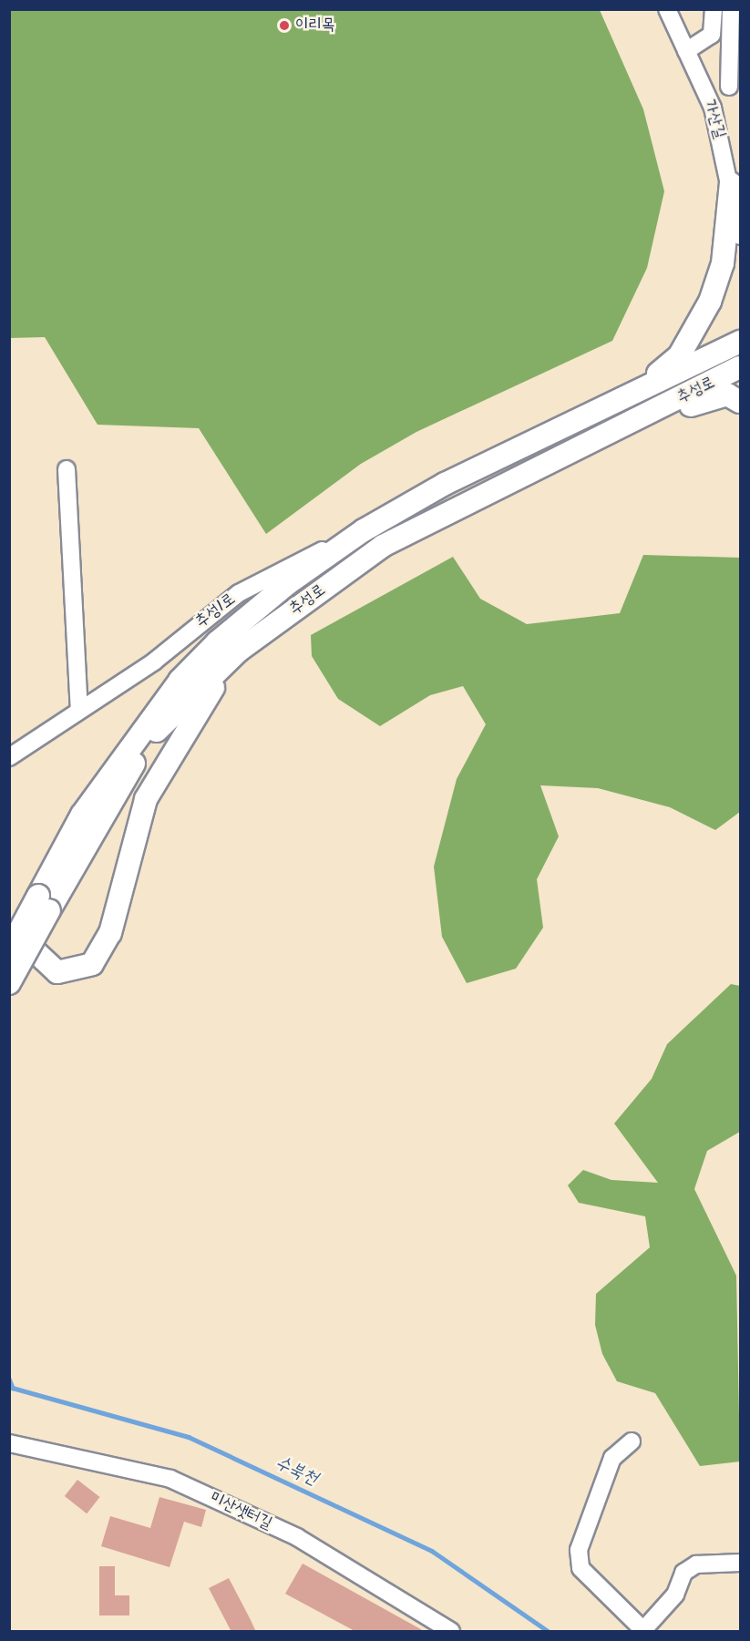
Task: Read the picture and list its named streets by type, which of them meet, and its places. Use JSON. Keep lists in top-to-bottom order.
{
  "streets": {
    "main road": ["추성로"],
    "street": ["가산길", "추성1로", "미산샛터길"]
  },
  "crossings": [
    ["추성로", "추성1로"]
  ],
  "water": ["수북천"],
  "places": ["이리목"]
}
